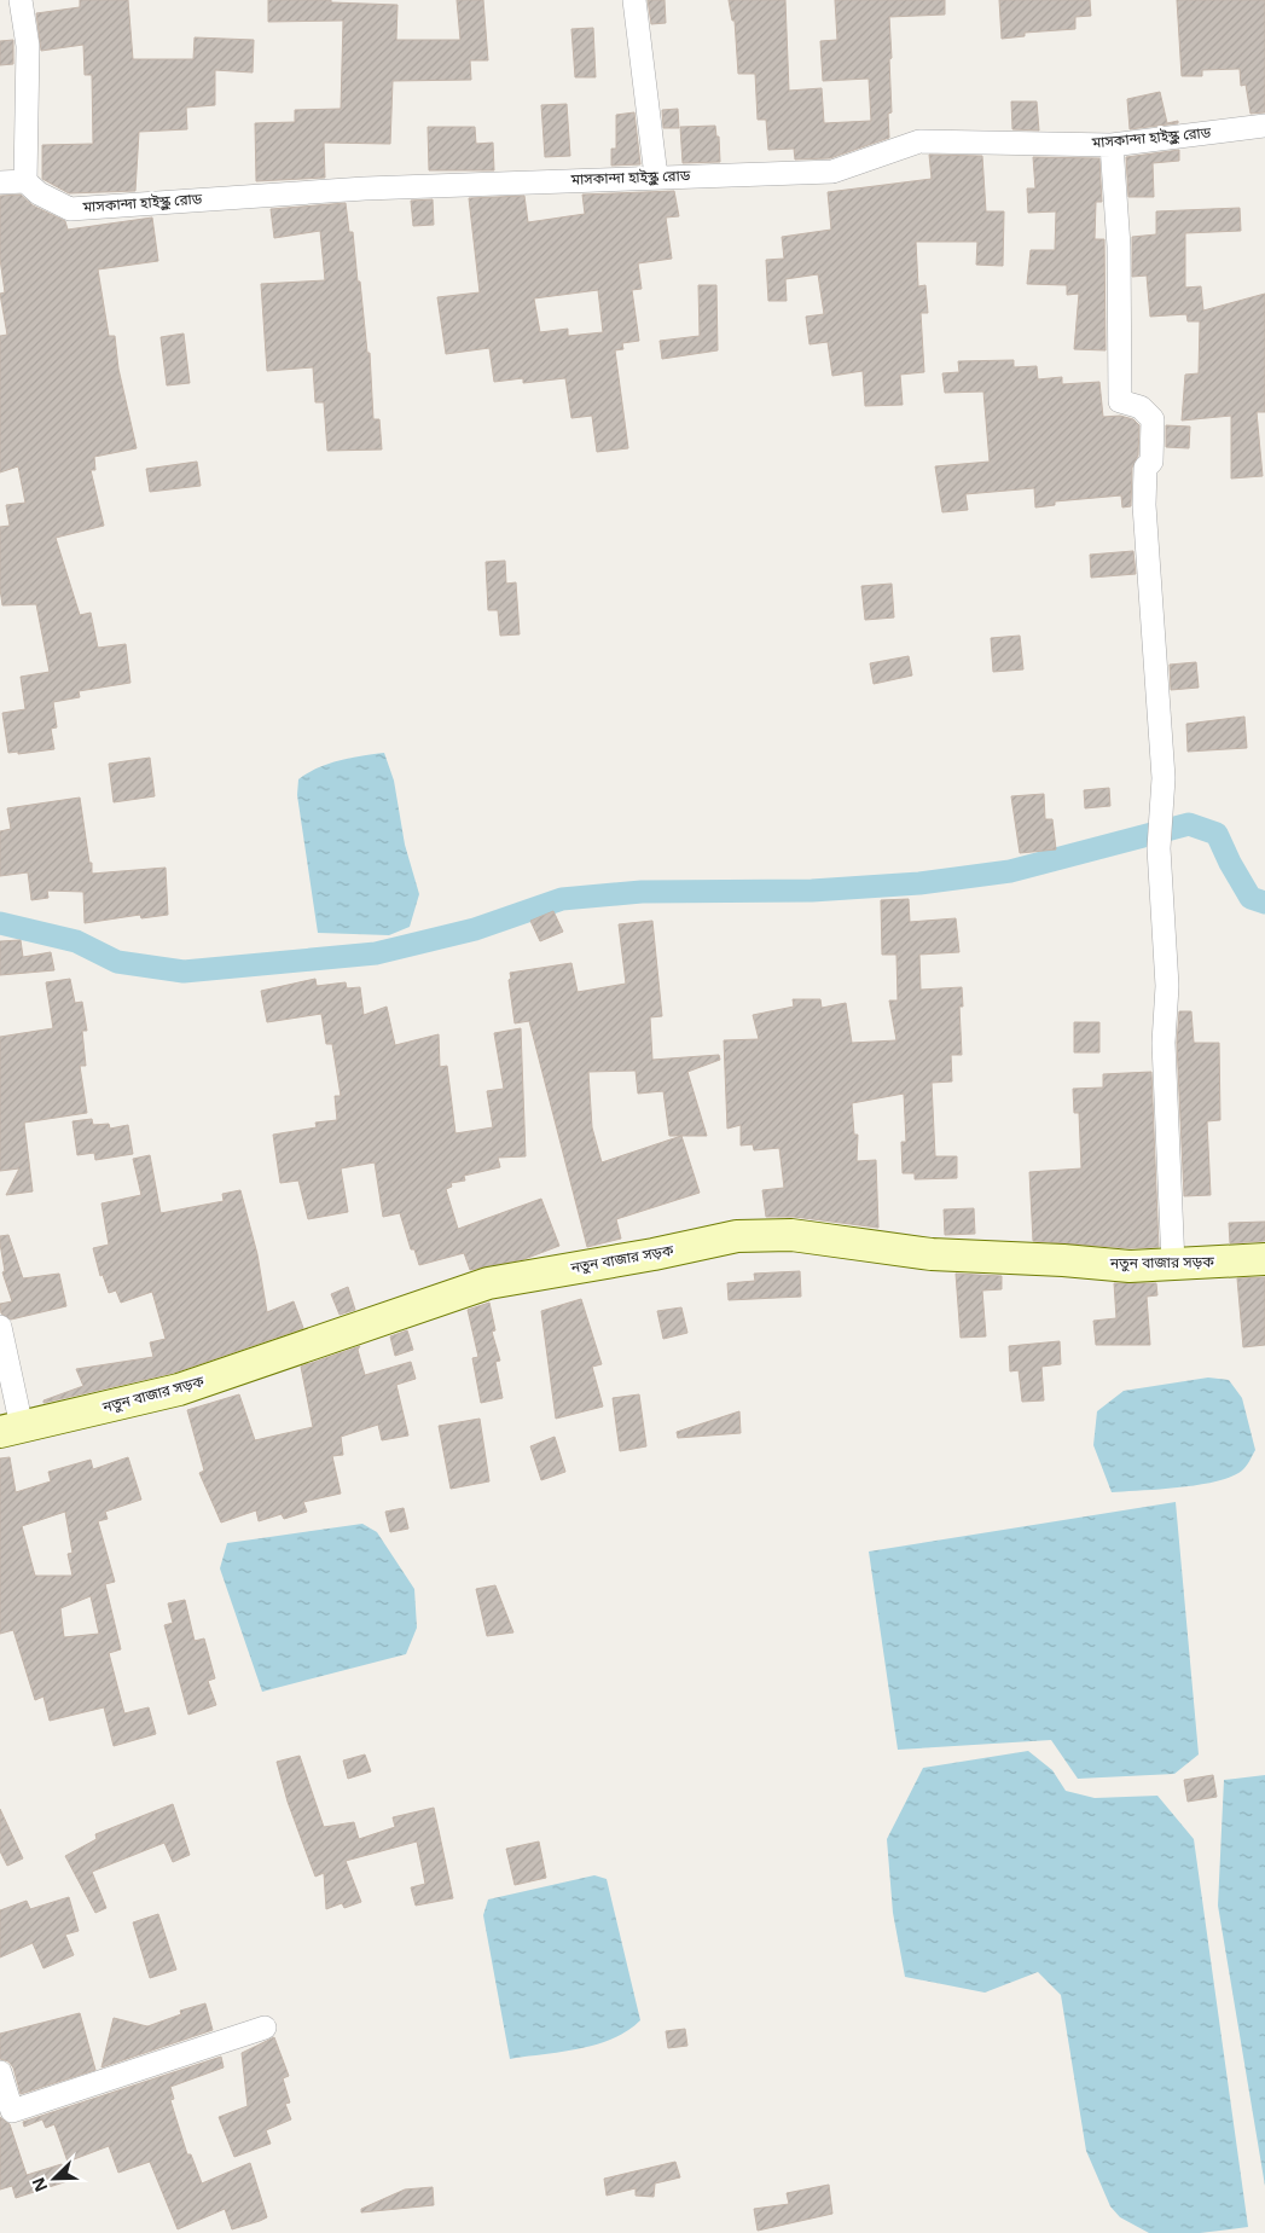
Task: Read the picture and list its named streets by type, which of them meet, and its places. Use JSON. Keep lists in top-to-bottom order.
{
  "streets": {
    "street": ["মাসকান্দা হাইস্কুল রোড", "নতুন বাজার সড়ক"]
  },
  "north": "bottom left"
}
